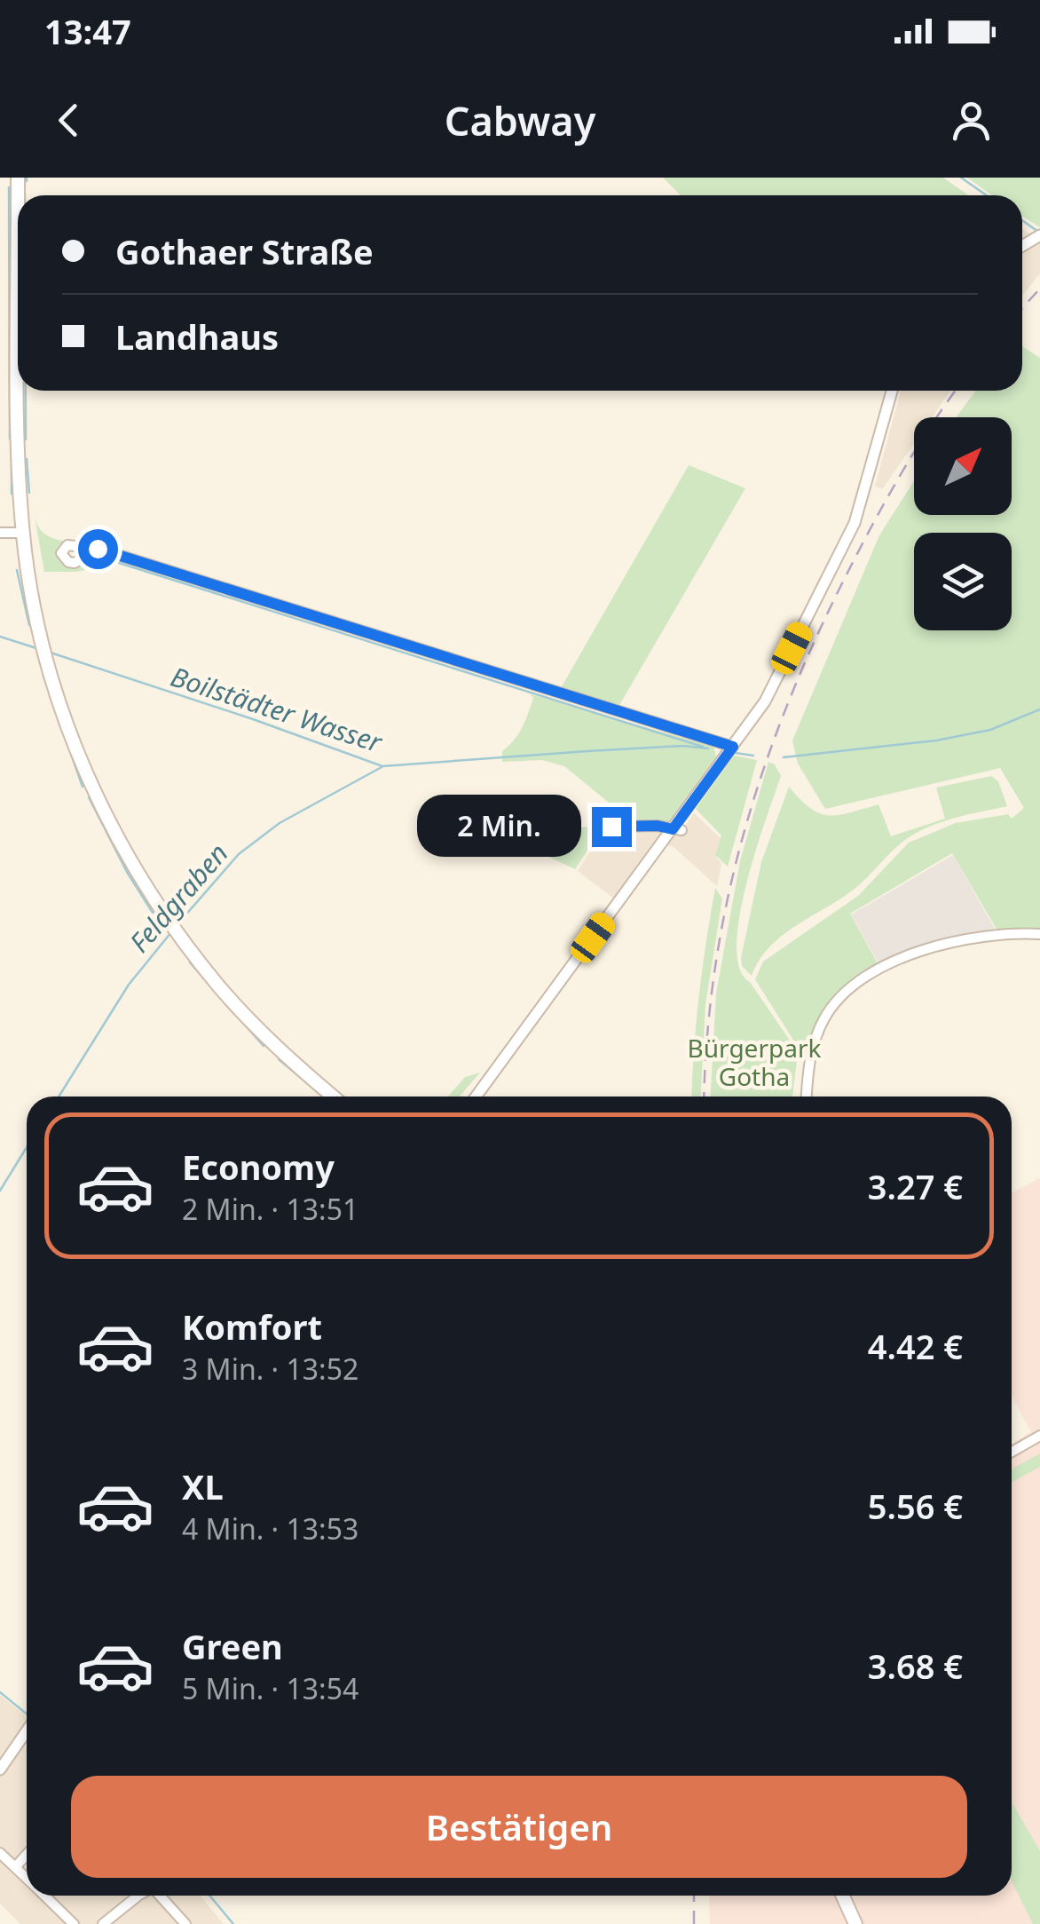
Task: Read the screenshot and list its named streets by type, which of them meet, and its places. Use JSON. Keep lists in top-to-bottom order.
{
  "water": ["Boilstädter Wasser", "Feldgraben"],
  "parks": ["Bürgerpark Gotha"],
  "north": "top right",
  "page": {
    "status": "13:47",
    "header": "Cabway",
    "banner": ["Gothaer Straße", "Landhaus"],
    "bubble": "2 Min.",
    "list": [
      {
        "name": "Economy",
        "note": "2 Min. · 13:51",
        "value": "3.27 €"
      },
      {
        "name": "Komfort",
        "note": "3 Min. · 13:52",
        "value": "4.42 €"
      },
      {
        "name": "XL",
        "note": "4 Min. · 13:53",
        "value": "5.56 €"
      },
      {
        "name": "Green",
        "note": "5 Min. · 13:54",
        "value": "3.68 €"
      }
    ],
    "buttons": "Bestätigen"
  }
}
